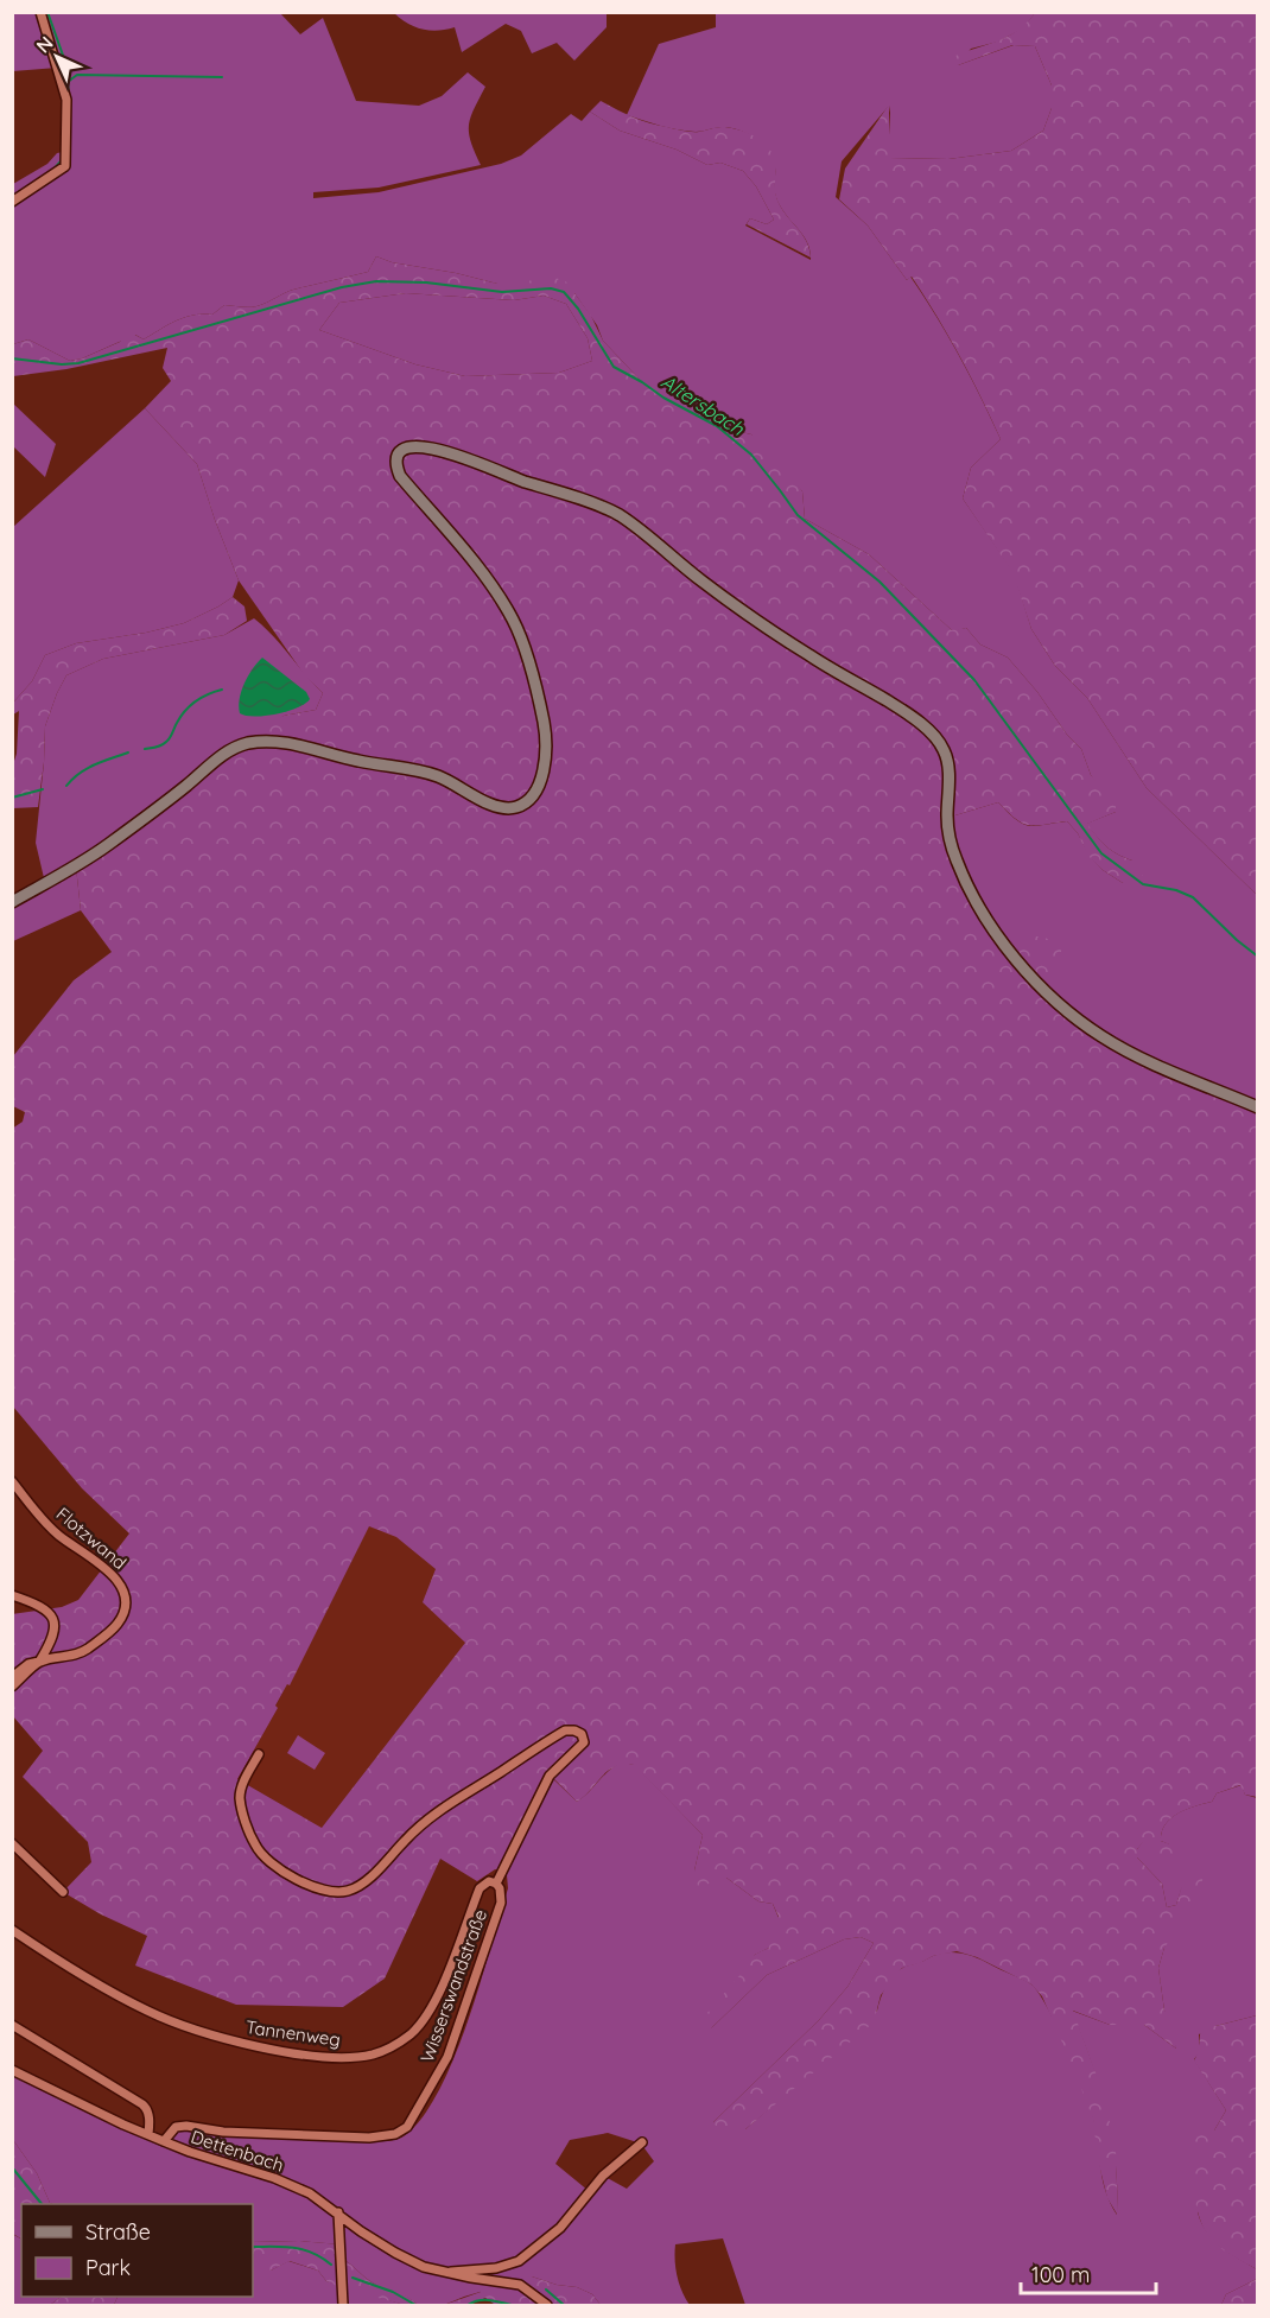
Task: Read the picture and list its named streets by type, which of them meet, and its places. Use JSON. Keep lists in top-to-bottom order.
{
  "streets": {
    "street": [
      "Flotzwand",
      "Wisserswandstraße",
      "Tannenweg",
      "Dettenbach"
    ]
  },
  "crossings": [
    ["Wisserswandstraße", "Tannenweg"],
    ["Wisserswandstraße", "Dettenbach"]
  ],
  "water": ["Altersbach"],
  "legend": ["Straße", "Park"],
  "scale_bar": "100 m",
  "north": "top left"
}
